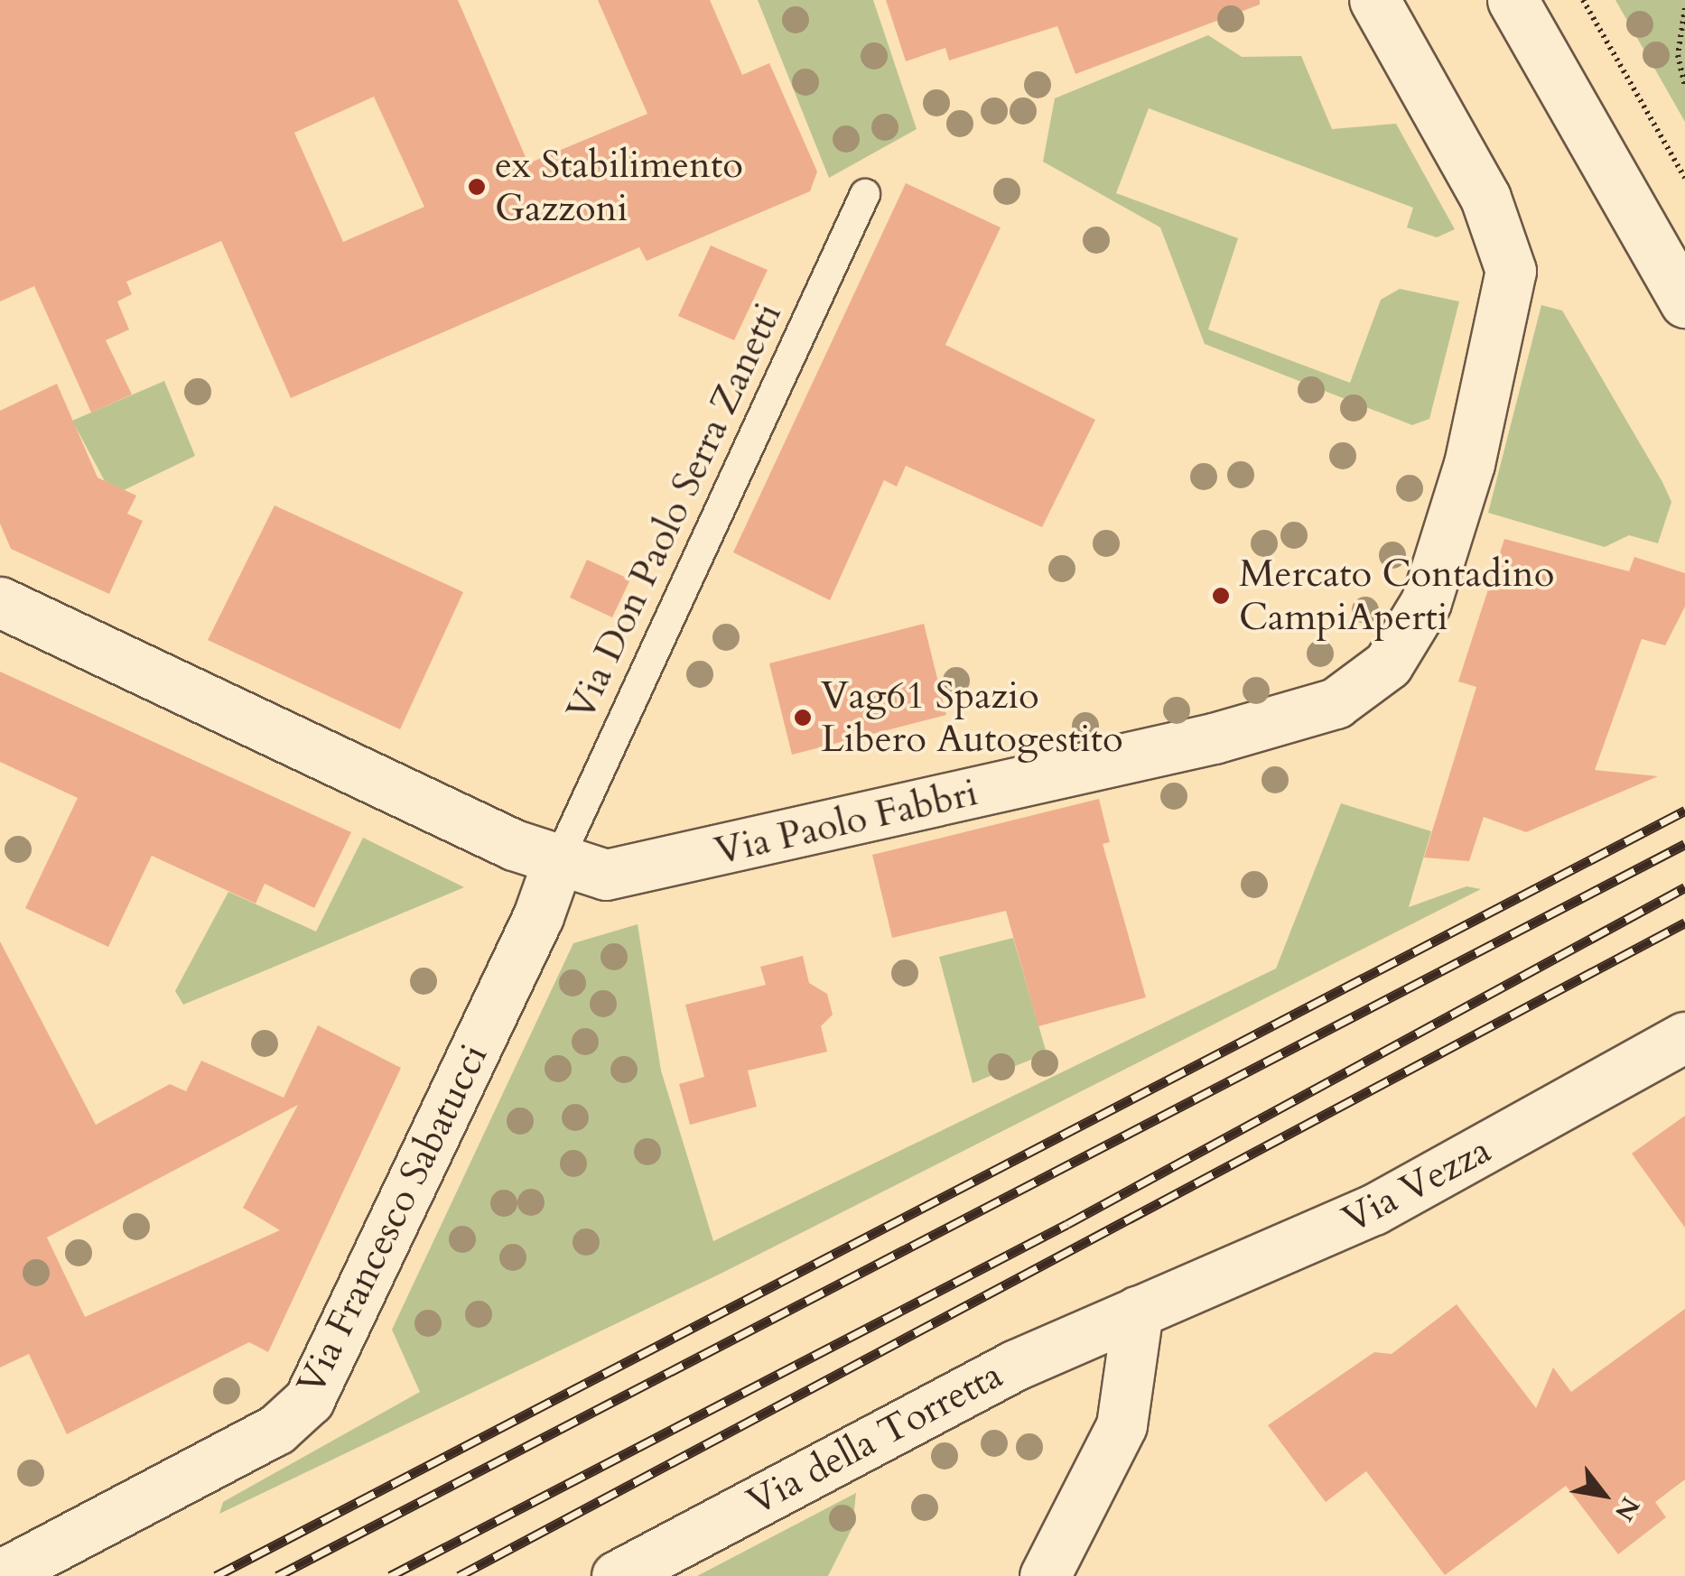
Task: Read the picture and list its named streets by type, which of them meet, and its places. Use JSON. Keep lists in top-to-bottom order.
{
  "streets": {
    "street": [
      "Via Paolo Fabbri",
      "Via Vezza",
      "Via Francesco Sabatucci",
      "Via della Torretta"
    ],
    "lane": ["Via Don Paolo Serra Zanetti"]
  },
  "crossings": [
    ["Via Don Paolo Serra Zanetti", "Via Paolo Fabbri"],
    ["Via Don Paolo Serra Zanetti", "Via Francesco Sabatucci"],
    ["Via Paolo Fabbri", "Via Francesco Sabatucci"],
    ["Via Vezza", "Via della Torretta"]
  ],
  "places": ["ex Stabilimento Gazzoni", "Mercato Contadino CampiAperti", "Vag61 Spazio Libero Autogestito"],
  "north": "bottom right"
}
